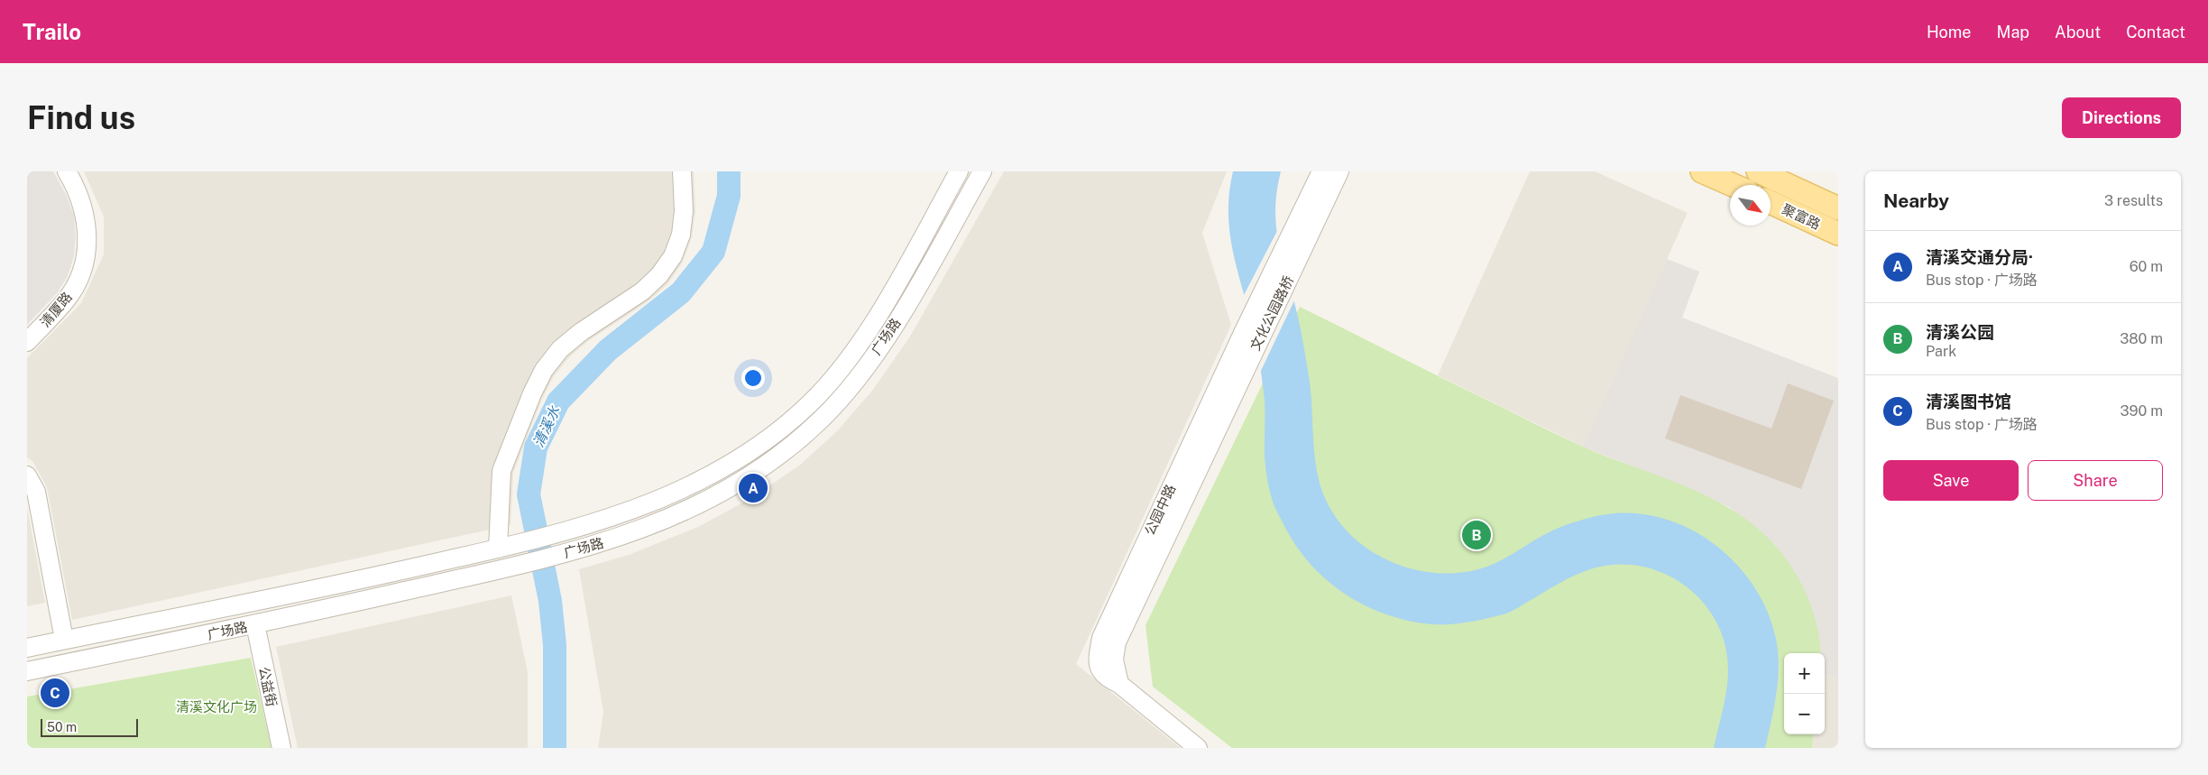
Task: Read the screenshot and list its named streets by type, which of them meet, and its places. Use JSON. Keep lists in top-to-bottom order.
{
  "streets": {
    "main road": ["聚富路"],
    "street": [
      "清厦路",
      "文化公园路桥",
      "广场路",
      "公园中路",
      "公益街"
    ]
  },
  "crossings": [
    ["文化公园路桥", "公园中路"],
    ["广场路", "公益街"]
  ],
  "water": ["清溪水"],
  "parks": ["清溪文化广场"],
  "scale_bar": "50 m",
  "north": "bottom right",
  "page": {
    "header": "Trailo",
    "nav": [
      "Home",
      "Map",
      "About",
      "Contact"
    ],
    "buttons": [
      "Directions",
      ["Save", "Share"]
    ],
    "title": "Find us",
    "heading": ["Nearby", "3 results"],
    "list": [
      {
        "mark": "A",
        "name": "清溪交通分局·",
        "note": "Bus stop · 广场路",
        "value": "60 m"
      },
      {
        "mark": "B",
        "name": "清溪公园",
        "note": "Park",
        "value": "380 m"
      },
      {
        "mark": "C",
        "name": "清溪图书馆",
        "note": "Bus stop · 广场路",
        "value": "390 m"
      }
    ],
    "pins": ["A", "B", "C"],
    "map_buttons": ["+", "−"],
    "scale": "50 m"
  }
}
